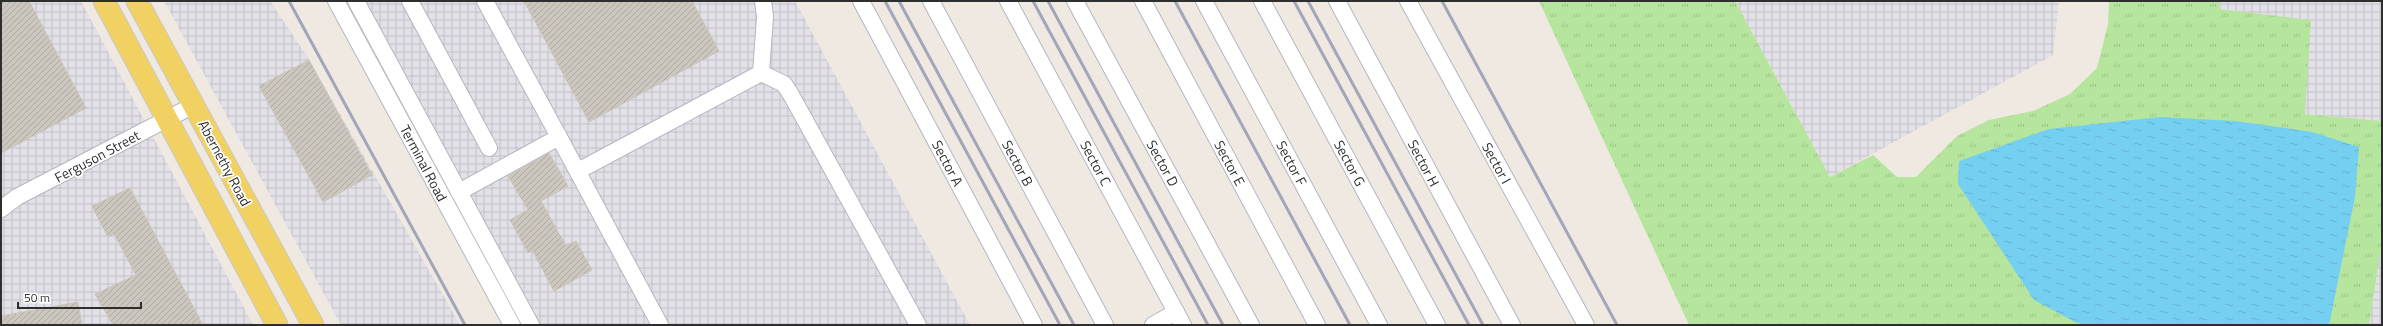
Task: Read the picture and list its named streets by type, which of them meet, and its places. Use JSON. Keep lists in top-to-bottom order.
{
  "streets": {
    "main road": ["Abernethy Road"],
    "street": [
      "Ferguson Street",
      "Terminal Road",
      "Sector A",
      "Sector B",
      "Sector C",
      "Sector D",
      "Sector E",
      "Sector F",
      "Sector G",
      "Sector H",
      "Sector I"
    ]
  },
  "crossings": [
    ["Ferguson Street", "Abernethy Road"]
  ],
  "scale_bar": "50 m"
}
